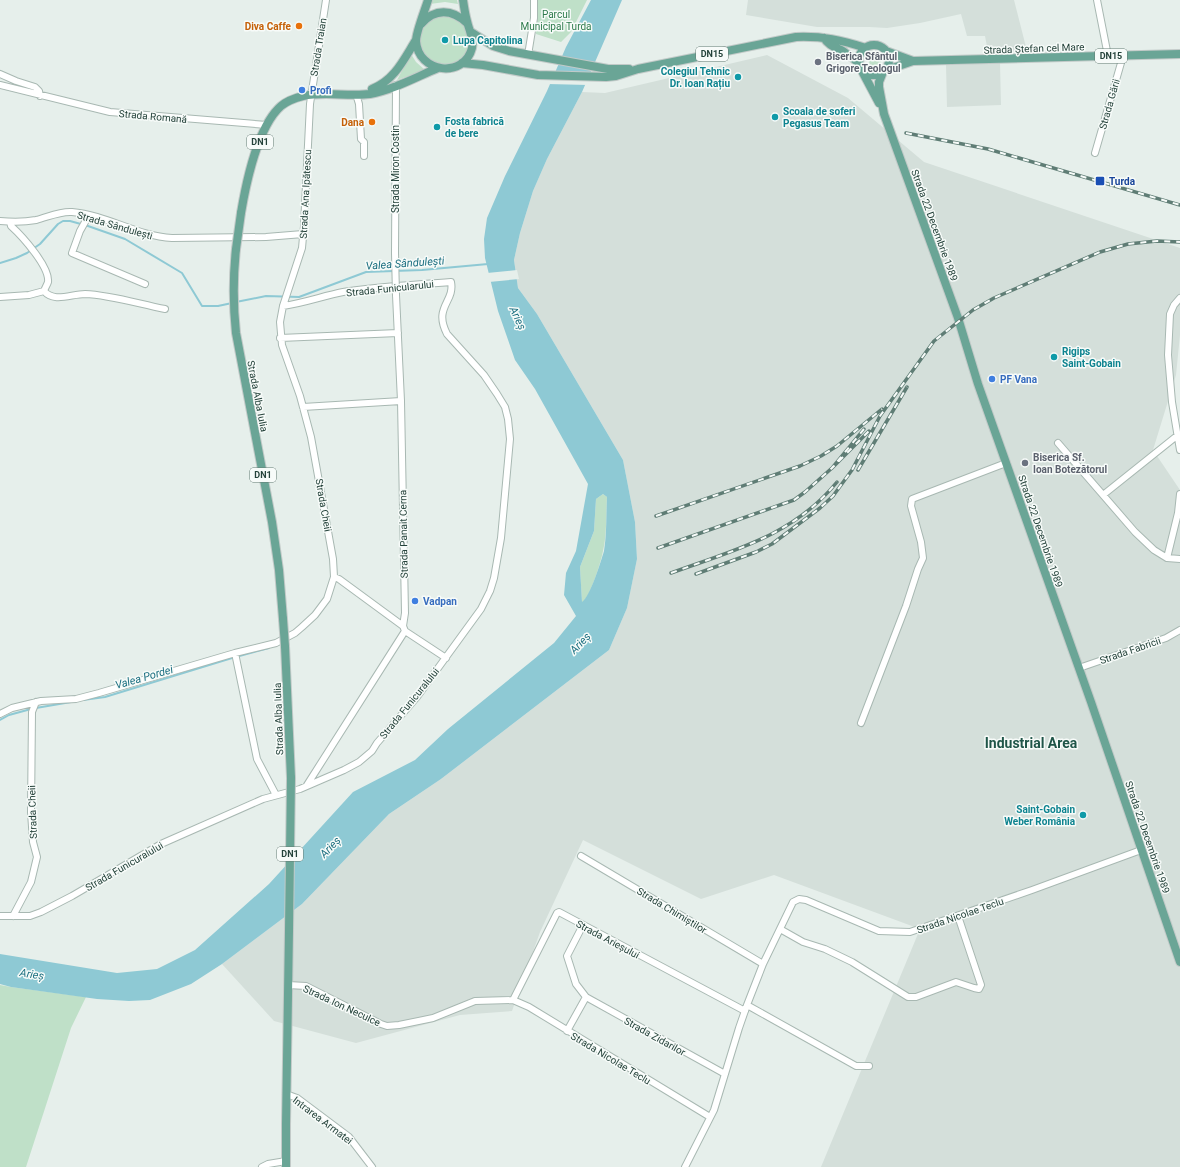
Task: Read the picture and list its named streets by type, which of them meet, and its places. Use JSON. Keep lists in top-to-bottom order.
{
  "streets": {
    "main road": [
      "Strada Ștefan cel Mare",
      "DN15",
      "DN1",
      "Strada 22 Decembrie 1989",
      "Strada Alba Iulia"
    ],
    "street": [
      "Strada Traian",
      "Strada Gării",
      "Strada Romană",
      "Strada Miron Costin",
      "Strada Ana Ipătescu",
      "Strada Sândulești",
      "Strada Funicularului",
      "Strada Cheii",
      "Strada Panait Cerna",
      "Strada Fabricii",
      "Strada Funicuralului",
      "Strada Chimiștilor",
      "Strada Nicolae Teclu",
      "Strada Arieșului",
      "Strada Ion Neculce",
      "Strada Zidarilor",
      "Intrarea Armatei"
    ]
  },
  "crossings": [
    ["Strada Traian", "Strada Ana Ipătescu"],
    ["Strada Traian", "Strada Alba Iulia"],
    ["Strada Ștefan cel Mare", "Strada Gării"],
    ["Strada Ștefan cel Mare", "DN1"],
    ["Strada Ștefan cel Mare", "Strada 22 Decembrie 1989"],
    ["Strada Romană", "Strada Alba Iulia"],
    ["DN1", "Strada Miron Costin"],
    ["DN1", "Strada Alba Iulia"],
    ["DN1", "Strada Ion Neculce"],
    ["DN1", "Intrarea Armatei"],
    ["Strada Miron Costin", "Strada Panait Cerna"],
    ["Strada Ana Ipătescu", "Strada Sândulești"],
    ["Strada Ana Ipătescu", "Strada Alba Iulia"],
    ["Strada Ana Ipătescu", "Strada Cheii"],
    ["Strada 22 Decembrie 1989", "Strada Fabricii"],
    ["Strada 22 Decembrie 1989", "Strada Nicolae Teclu"],
    ["Strada Funicularului", "Strada Cheii"],
    ["Strada Funicularului", "Strada Funicuralului"],
    ["Strada Alba Iulia", "Strada Ion Neculce"],
    ["Strada Cheii", "Strada Funicuralului"],
    ["Strada Panait Cerna", "Strada Funicuralului"],
    ["Strada Chimiștilor", "Strada Nicolae Teclu"],
    ["Strada Nicolae Teclu", "Strada Arieșului"],
    ["Strada Nicolae Teclu", "Strada Ion Neculce"],
    ["Strada Nicolae Teclu", "Strada Zidarilor"],
    ["Strada Arieșului", "Strada Ion Neculce"],
    ["Strada Arieșului", "Strada Zidarilor"]
  ],
  "districts": ["Industrial Area"],
  "water": ["Valea Sândulești", "Arieș", "Valea Pordei"],
  "parks": ["Parcul Municipal Turda"],
  "places": {
    "other": [
      "Diva Caffe",
      "Lupa Capitolina",
      "Biserica Sfântul Grigore Teologul",
      "Colegiul Tehnic Dr. Ioan Rațiu",
      "Profi",
      "Scoala de soferi Pegasus Team",
      "Dana",
      "Fosta fabrică de bere",
      "Rigips Saint-Gobain",
      "PF Vana",
      "Biserica Sf. Ioan Botezătorul",
      "Vadpan",
      "Saint-Gobain Weber România"
    ],
    "transit": ["Turda"]
  }
}
